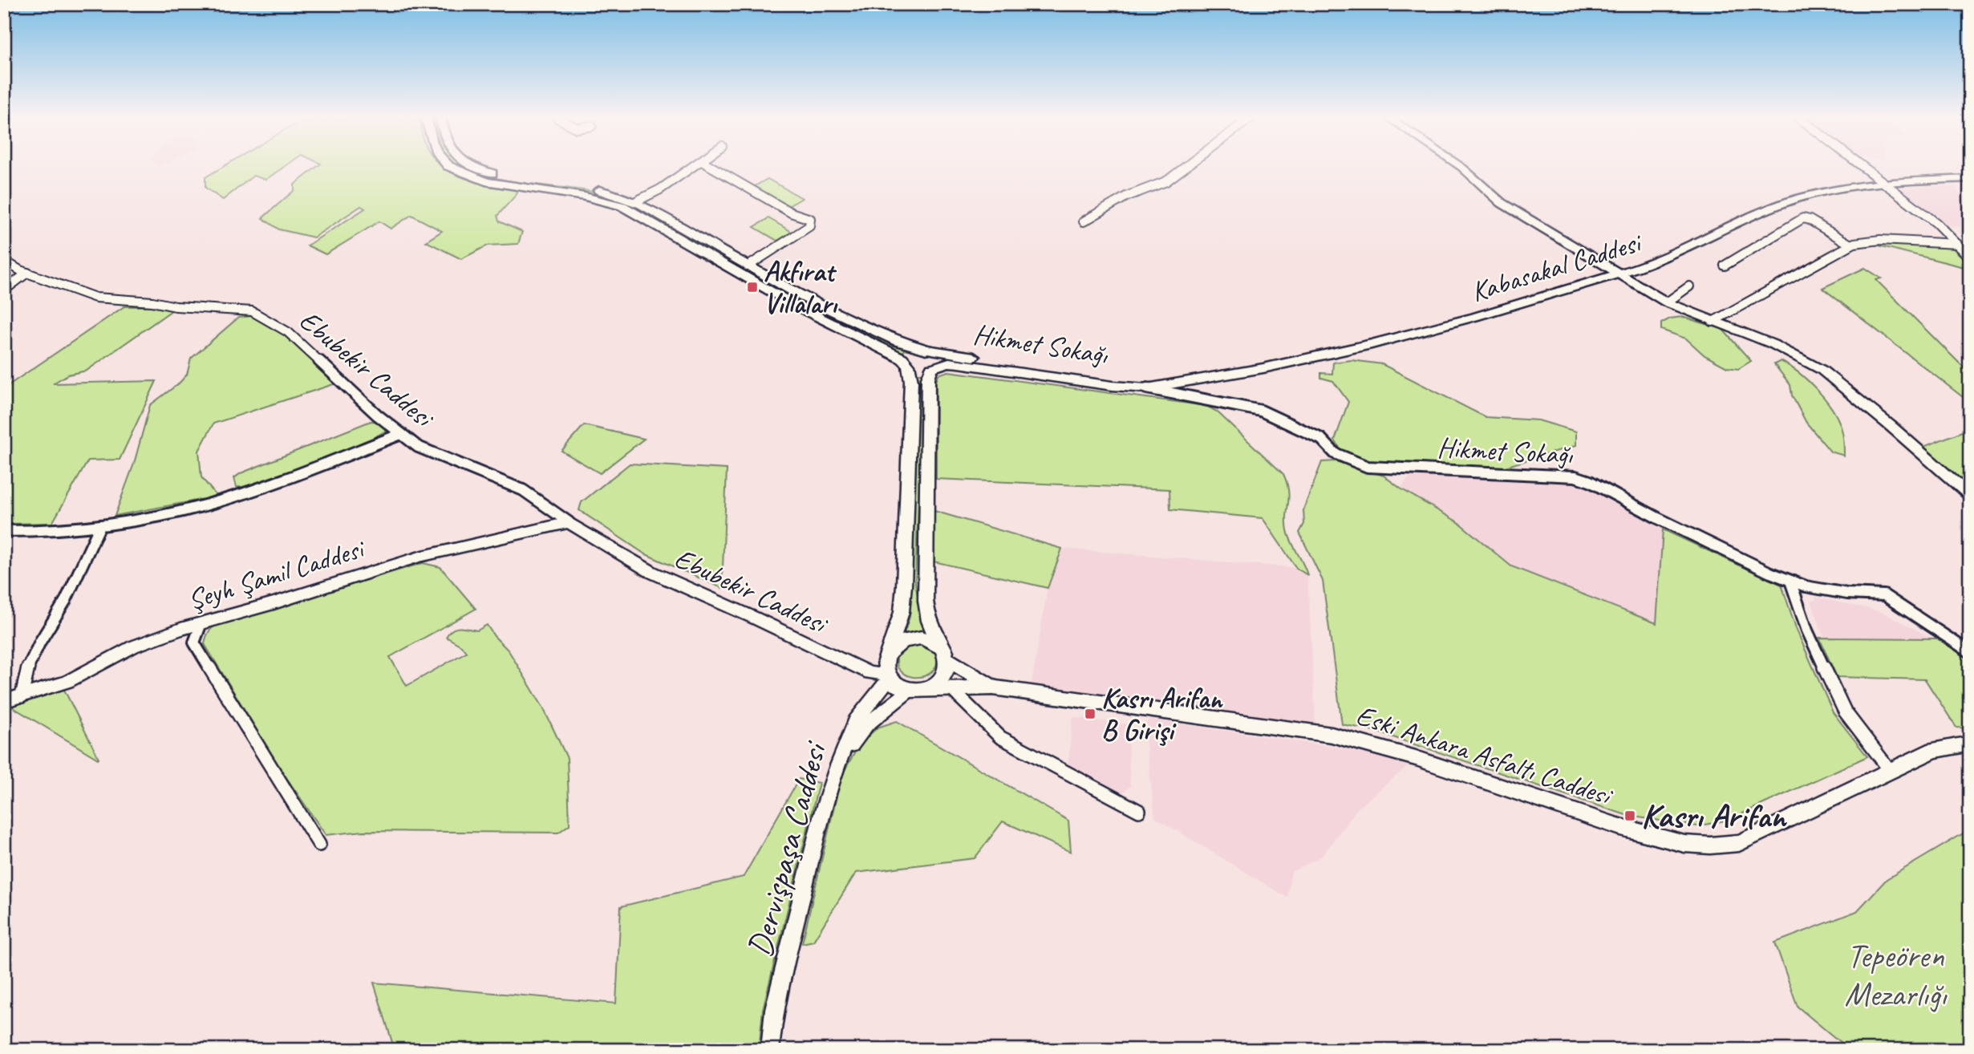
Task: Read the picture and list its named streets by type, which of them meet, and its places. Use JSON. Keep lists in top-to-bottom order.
{
  "streets": {
    "main road": ["Eski Ankara Asfaltı Caddesi"],
    "street": [
      "Kabasakal Caddesi",
      "Hikmet Sokağı",
      "Ebubekir Caddesi",
      "Şeyh Şamil Caddesi",
      "Dervişpaşa Caddesi"
    ]
  },
  "crossings": [
    ["Kabasakal Caddesi", "Hikmet Sokağı"],
    ["Hikmet Sokağı", "Eski Ankara Asfaltı Caddesi"],
    ["Ebubekir Caddesi", "Şeyh Şamil Caddesi"],
    ["Ebubekir Caddesi", "Eski Ankara Asfaltı Caddesi"],
    ["Ebubekir Caddesi", "Dervişpaşa Caddesi"],
    ["Eski Ankara Asfaltı Caddesi", "Dervişpaşa Caddesi"]
  ],
  "parks": ["Tepeören Mezarlığı"],
  "places": {
    "transit": ["Akfırat Villaları", "Kasrı Arifan B Girişi", "Kasrı Arifan"]
  }
}
